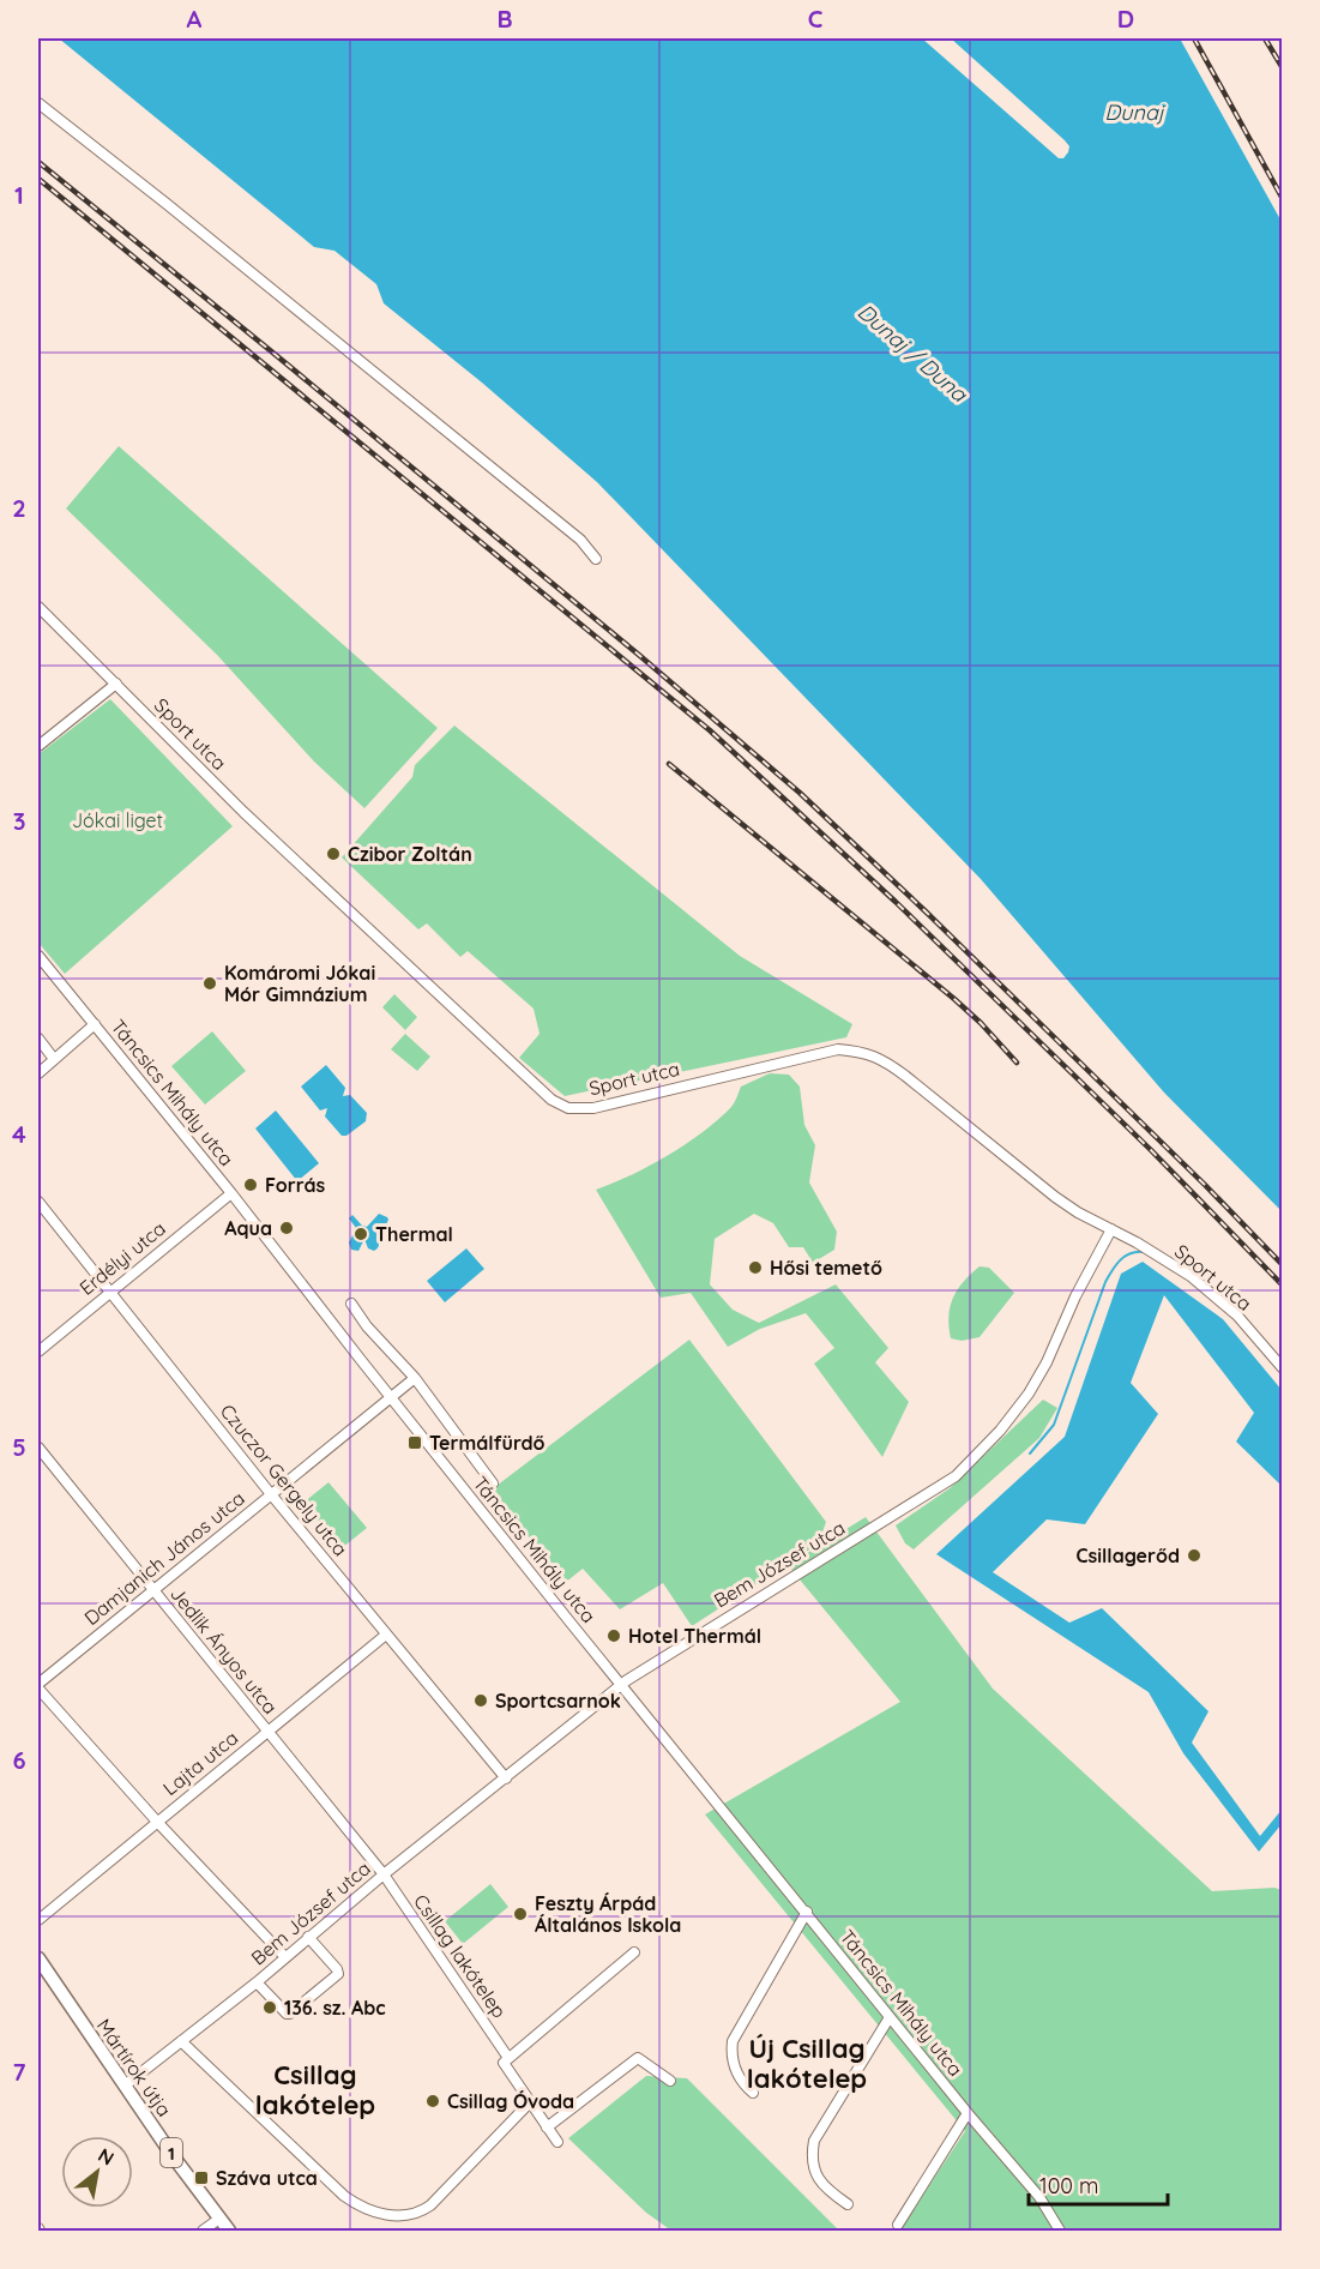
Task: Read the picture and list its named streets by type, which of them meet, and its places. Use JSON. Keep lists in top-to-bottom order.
{
  "streets": {
    "main road": ["Mártírok útja", "1"],
    "street": [
      "Sport utca",
      "Táncsics Mihály utca",
      "Erdélyi utca",
      "Czuczor Gergely utca",
      "Damjanich János utca",
      "Bem József utca",
      "Jedlik Ányos utca",
      "Lajta utca",
      "Csillag lakótelep"
    ]
  },
  "crossings": [
    ["Sport utca", "Bem József utca"],
    ["Táncsics Mihály utca", "Erdélyi utca"],
    ["Táncsics Mihály utca", "Damjanich János utca"],
    ["Táncsics Mihály utca", "Bem József utca"],
    ["Erdélyi utca", "Czuczor Gergely utca"],
    ["Czuczor Gergely utca", "Damjanich János utca"],
    ["Czuczor Gergely utca", "Bem József utca"],
    ["Czuczor Gergely utca", "Lajta utca"],
    ["Damjanich János utca", "Jedlik Ányos utca"],
    ["Bem József utca", "Jedlik Ányos utca"],
    ["Bem József utca", "Csillag lakótelep"],
    ["Bem József utca", "Mártírok útja"],
    ["Jedlik Ányos utca", "Lajta utca"],
    ["Jedlik Ányos utca", "Csillag lakótelep"]
  ],
  "districts": ["Új Csillag lakótelep", "Csillag lakótelep"],
  "water": ["Dunaj", "Dunaj / Duna"],
  "parks": ["Jókai liget"],
  "places": {
    "other": [
      "Czibor Zoltán",
      "Komáromi Jókai Mór Gimnázium",
      "Forrás",
      "Aqua",
      "Thermal",
      "Hősi temető",
      "Csillagerőd",
      "Hotel Thermál",
      "Sportcsarnok",
      "Feszty Árpád Általános Iskola",
      "136. sz. Abc",
      "Csillag Óvoda"
    ],
    "transit": ["Termálfürdő", "Száva utca"]
  },
  "scale_bar": "100 m",
  "north": "top right",
  "grid": {
    "columns": [
      "A",
      "B",
      "C",
      "D"
    ],
    "rows": [
      "1",
      "2",
      "3",
      "4",
      "5",
      "6",
      "7"
    ]
  }
}
